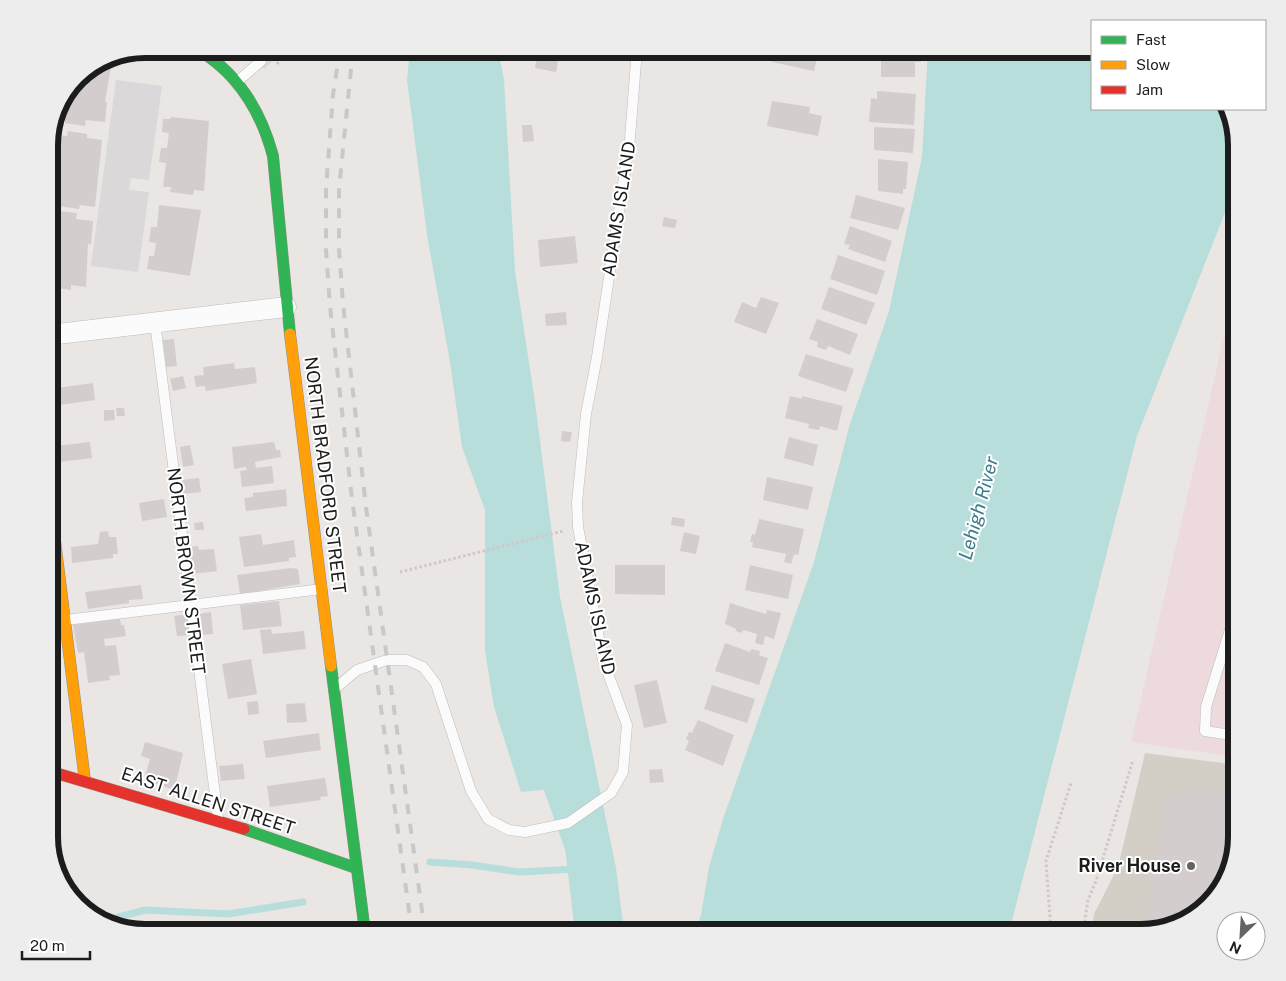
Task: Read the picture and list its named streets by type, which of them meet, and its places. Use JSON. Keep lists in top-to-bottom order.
{
  "streets": {
    "street": ["NORTH BRADFORD STREET", "EAST ALLEN STREET"],
    "lane": ["ADAMS ISLAND", "NORTH BROWN STREET"]
  },
  "crossings": [
    ["ADAMS ISLAND", "NORTH BRADFORD STREET"],
    ["NORTH BRADFORD STREET", "EAST ALLEN STREET"],
    ["NORTH BROWN STREET", "EAST ALLEN STREET"]
  ],
  "water": ["Lehigh River"],
  "places": ["River House"],
  "legend": ["Fast", "Slow", "Jam"],
  "scale_bar": "20 m",
  "north": "bottom left"
}
